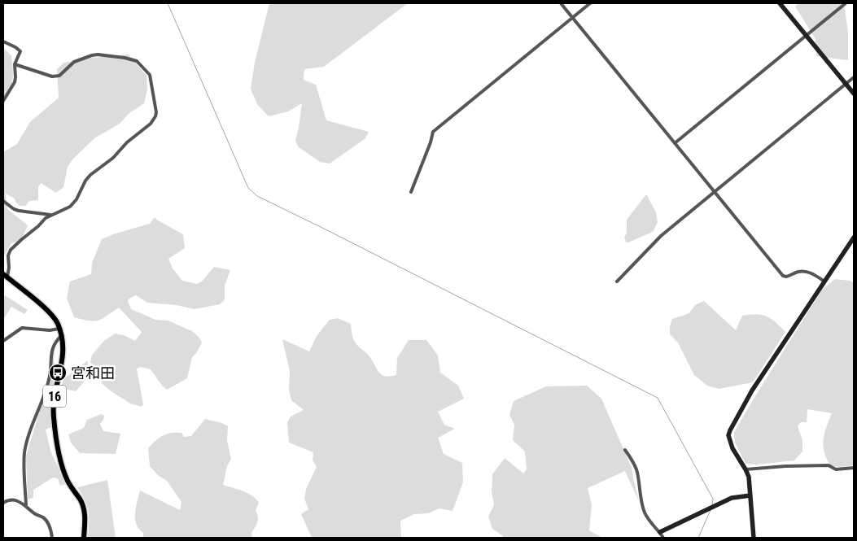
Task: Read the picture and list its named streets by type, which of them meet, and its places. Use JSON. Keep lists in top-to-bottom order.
{
  "streets": {
    "main road": ["16"]
  },
  "places": {
    "bus stop": ["宮和田"]
  }
}
